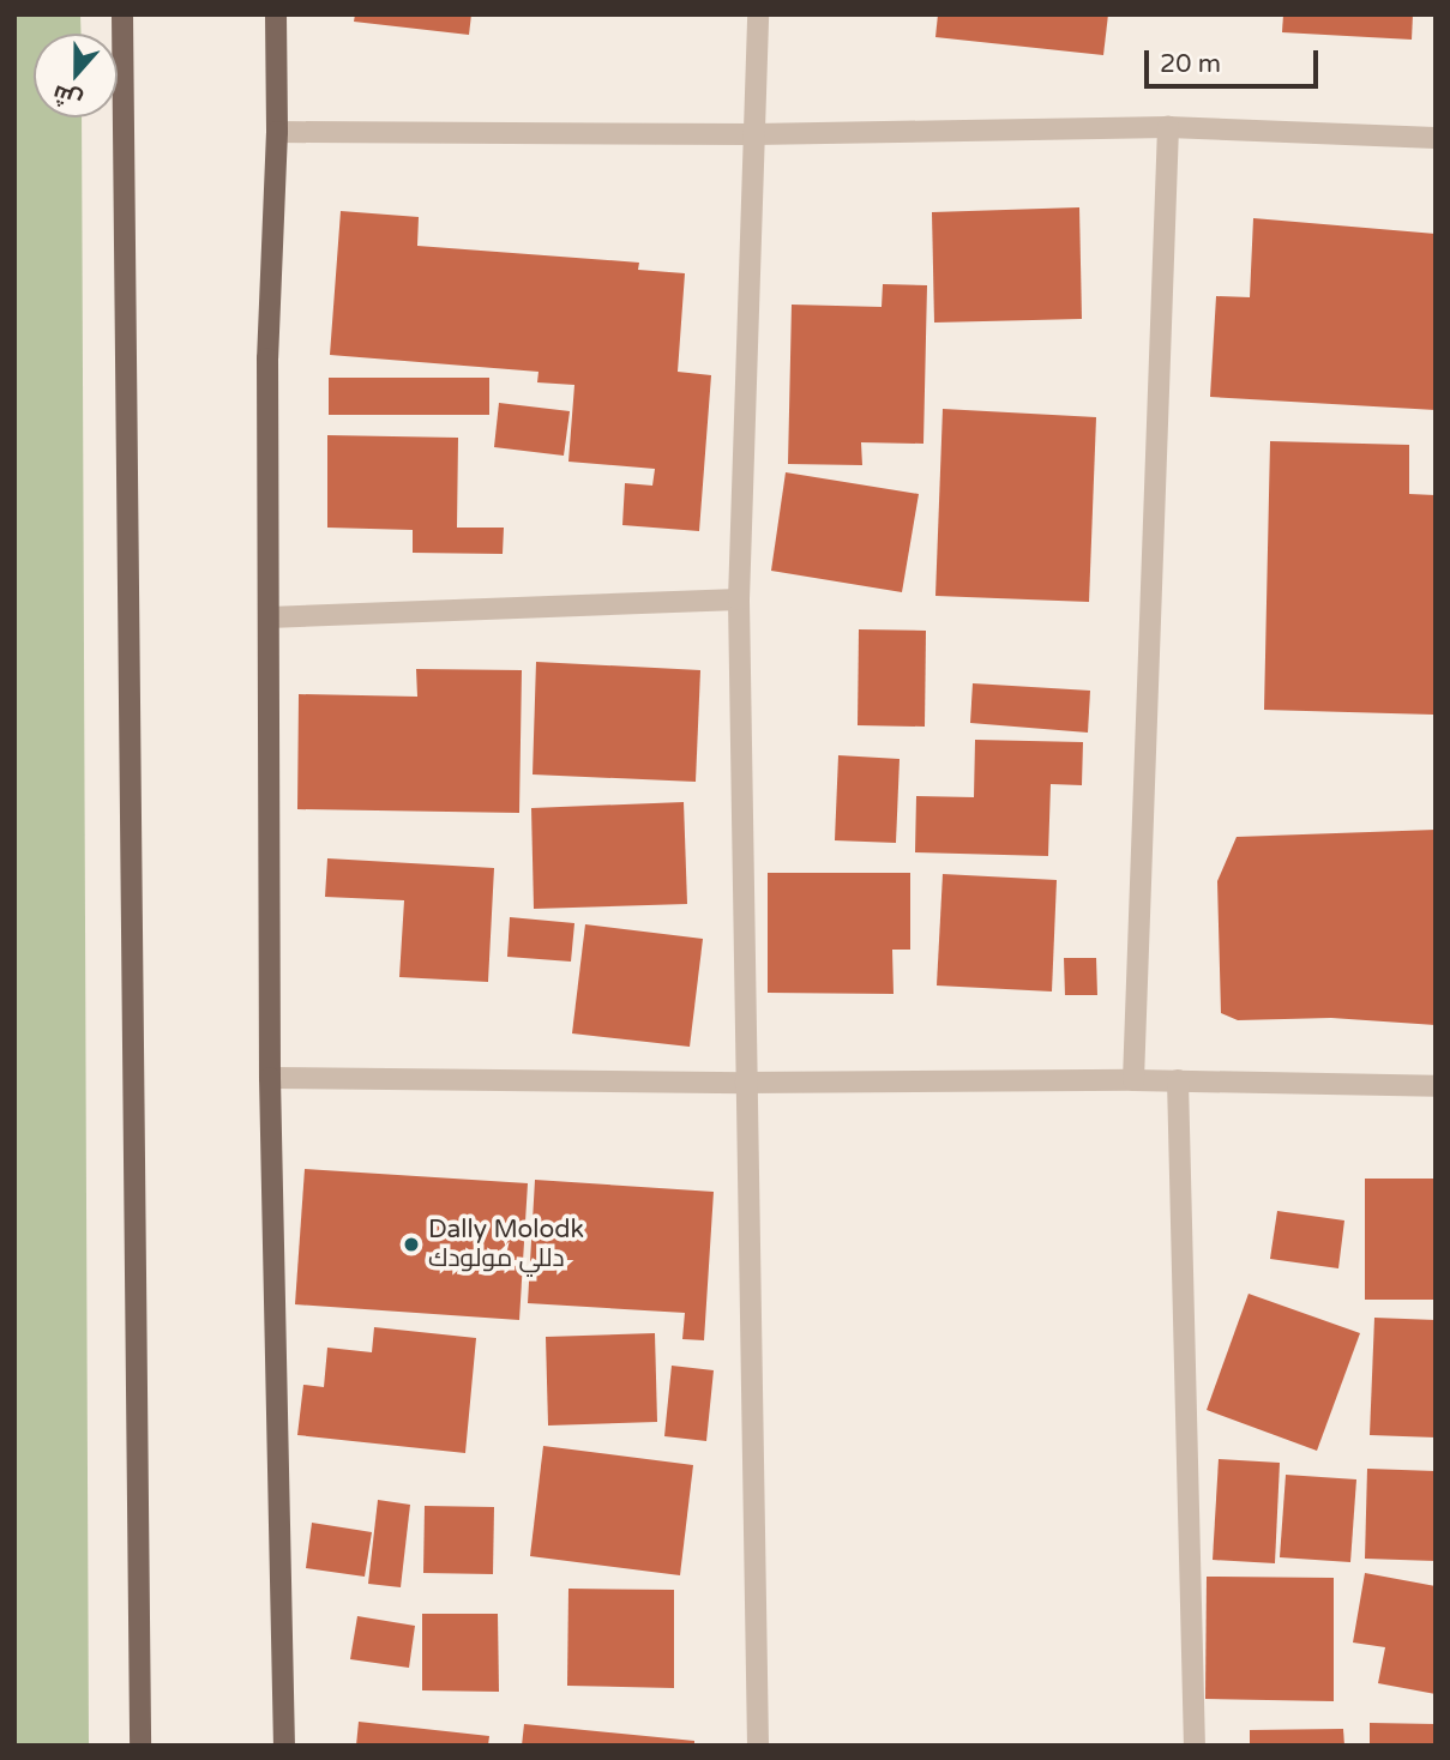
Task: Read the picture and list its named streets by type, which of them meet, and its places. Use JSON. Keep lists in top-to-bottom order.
{
  "places": ["Dally Molodk دللي مولودك"],
  "scale_bar": "20 m",
  "north": "bottom"
}
